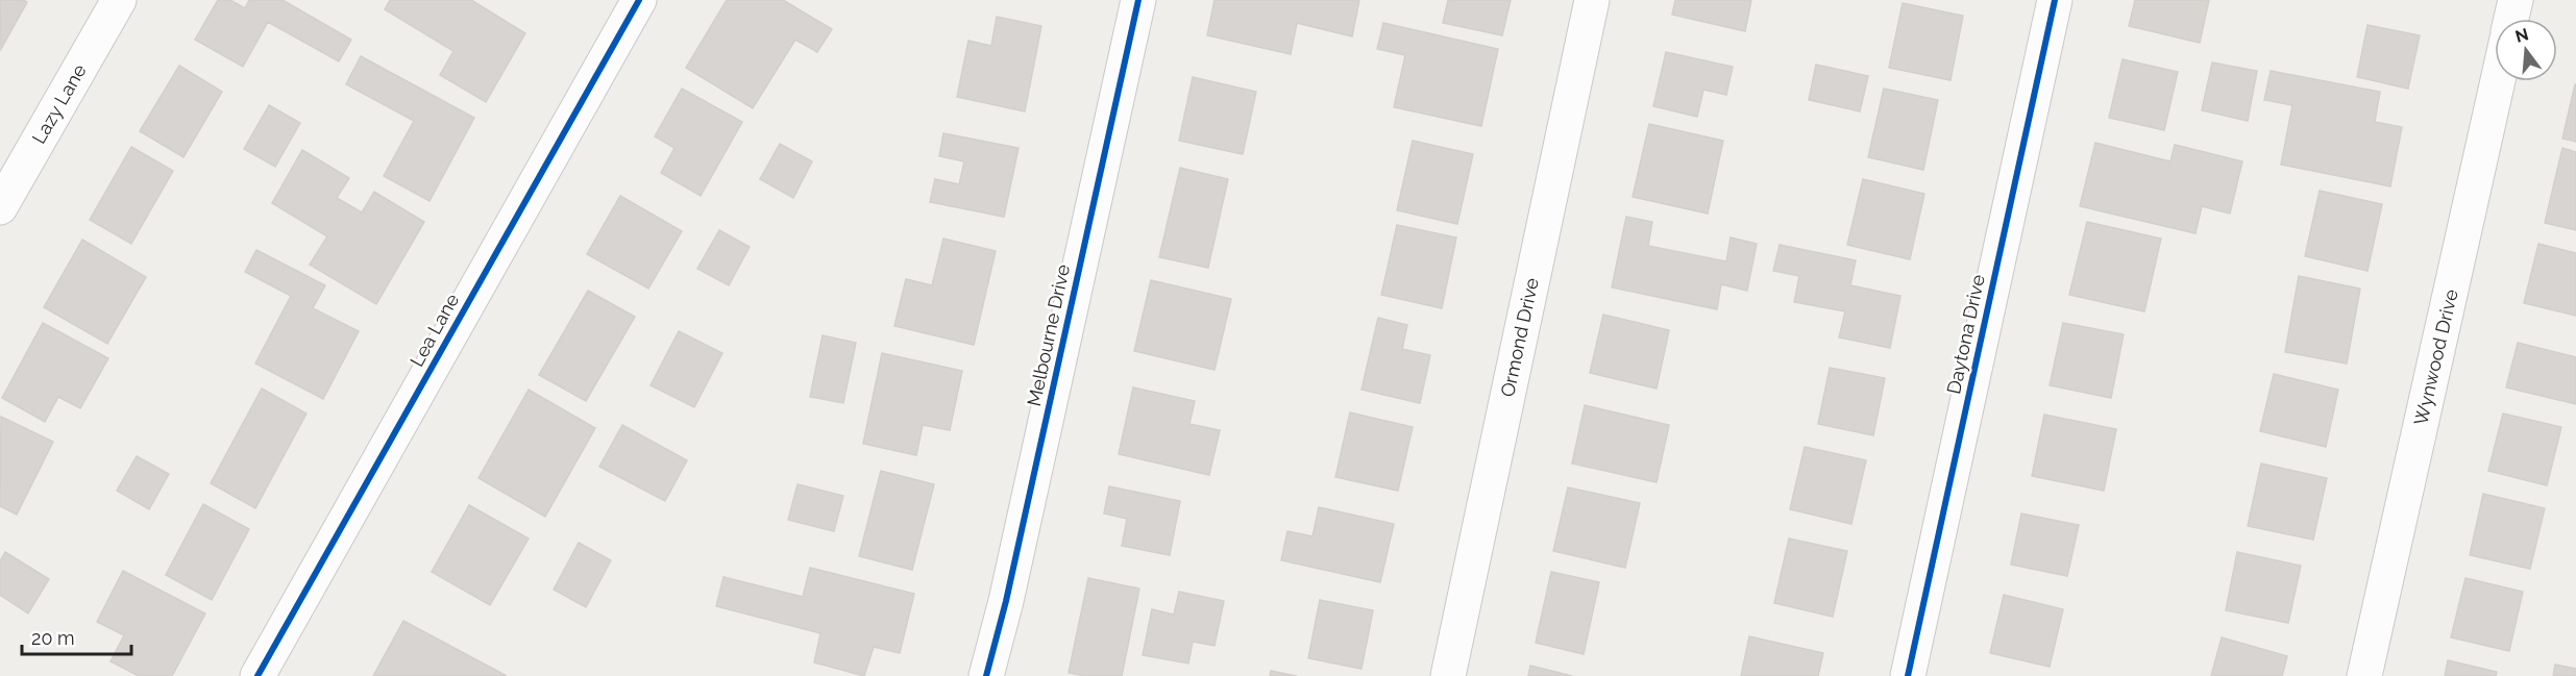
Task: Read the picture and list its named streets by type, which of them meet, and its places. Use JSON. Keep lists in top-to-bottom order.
{
  "streets": {
    "street": [
      "Lazy Lane",
      "Lea Lane",
      "Daytona Drive",
      "Melbourne Drive",
      "Ormond Drive",
      "Wynwood Drive"
    ]
  },
  "scale_bar": "20 m",
  "north": "top"
}
